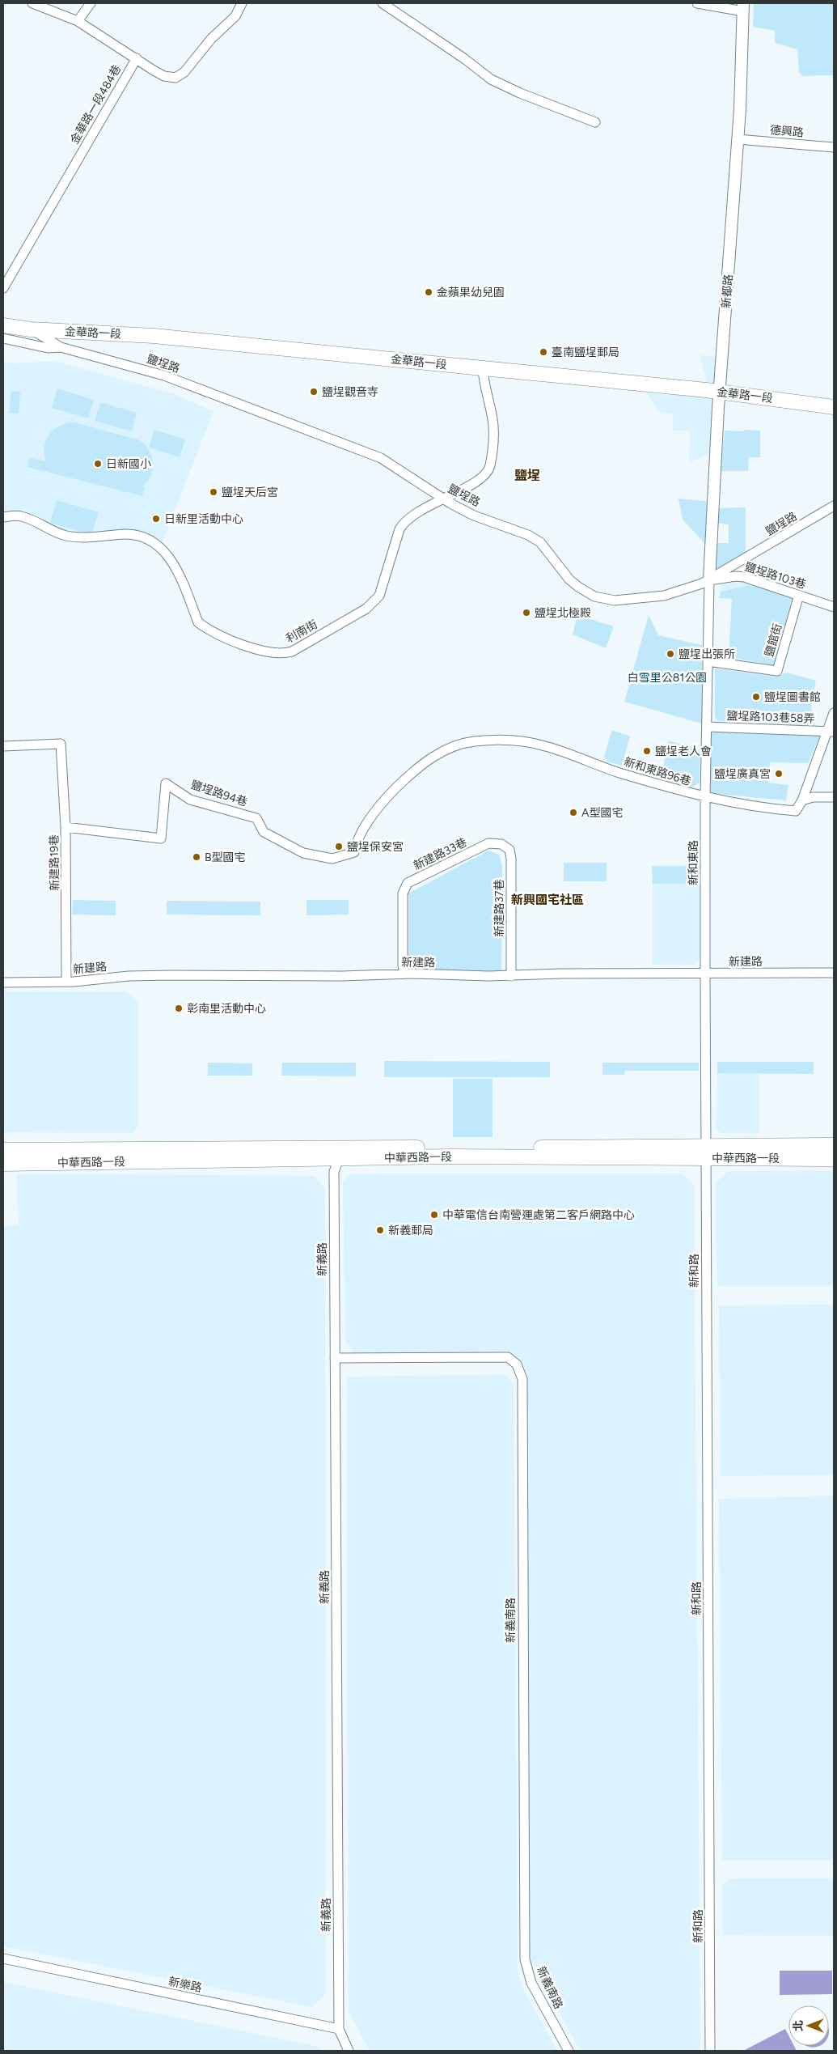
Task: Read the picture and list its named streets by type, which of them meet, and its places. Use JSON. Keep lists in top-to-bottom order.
{
  "streets": {
    "main road": ["金華路一段", "中華西路一段"],
    "street": [
      "金華路一段484巷",
      "德興路",
      "新都路",
      "鹽埕路",
      "鹽埕路103巷",
      "利南街",
      "鹽館街",
      "鹽埕路103巷58弄",
      "新和東路96巷",
      "鹽埕路94巷",
      "新建路33巷",
      "新建路19巷",
      "新和東路",
      "新建路37巷",
      "新建路",
      "新義路",
      "新和路",
      "新義南路",
      "新樂路"
    ]
  },
  "crossings": [
    ["德興路", "新都路"],
    ["新都路", "金華路一段"],
    ["新都路", "鹽埕路"],
    ["新都路", "鹽埕路103巷"],
    ["新都路", "新和東路"],
    ["金華路一段", "鹽埕路"],
    ["金華路一段", "利南街"],
    ["鹽埕路", "鹽埕路103巷"],
    ["鹽埕路", "利南街"],
    ["鹽埕路", "新和東路"],
    ["鹽埕路103巷", "鹽館街"],
    ["鹽埕路103巷", "新和東路"],
    ["鹽館街", "新和東路"],
    ["鹽埕路103巷58弄", "新和東路"],
    ["新和東路96巷", "鹽埕路94巷"],
    ["新和東路96巷", "新和東路"],
    ["鹽埕路94巷", "新建路19巷"],
    ["新建路33巷", "新建路37巷"],
    ["新建路33巷", "新建路"],
    ["新建路19巷", "新建路"],
    ["新和東路", "新建路"],
    ["新和東路", "中華西路一段"],
    ["新和東路", "新和路"],
    ["新建路37巷", "新建路"],
    ["中華西路一段", "新義路"],
    ["中華西路一段", "新和路"],
    ["新義路", "新義南路"],
    ["新義路", "新樂路"]
  ],
  "districts": ["鹽埕", "新興國宅社區"],
  "parks": ["白雪里公81公園"],
  "places": [
    "金蘋果幼兒園",
    "臺南鹽埕郵局",
    "鹽埕觀音寺",
    "日新國小",
    "鹽埕天后宮",
    "日新里活動中心",
    "鹽埕北極殿",
    "鹽埕出張所",
    "鹽埕圖書館",
    "鹽埕老人會",
    "鹽埕廣真宮",
    "A型國宅",
    "鹽埕保安宮",
    "B型國宅",
    "彰南里活動中心",
    "中華電信台南營運處第二客戶網路中心",
    "新義郵局"
  ],
  "north": "left"
}
